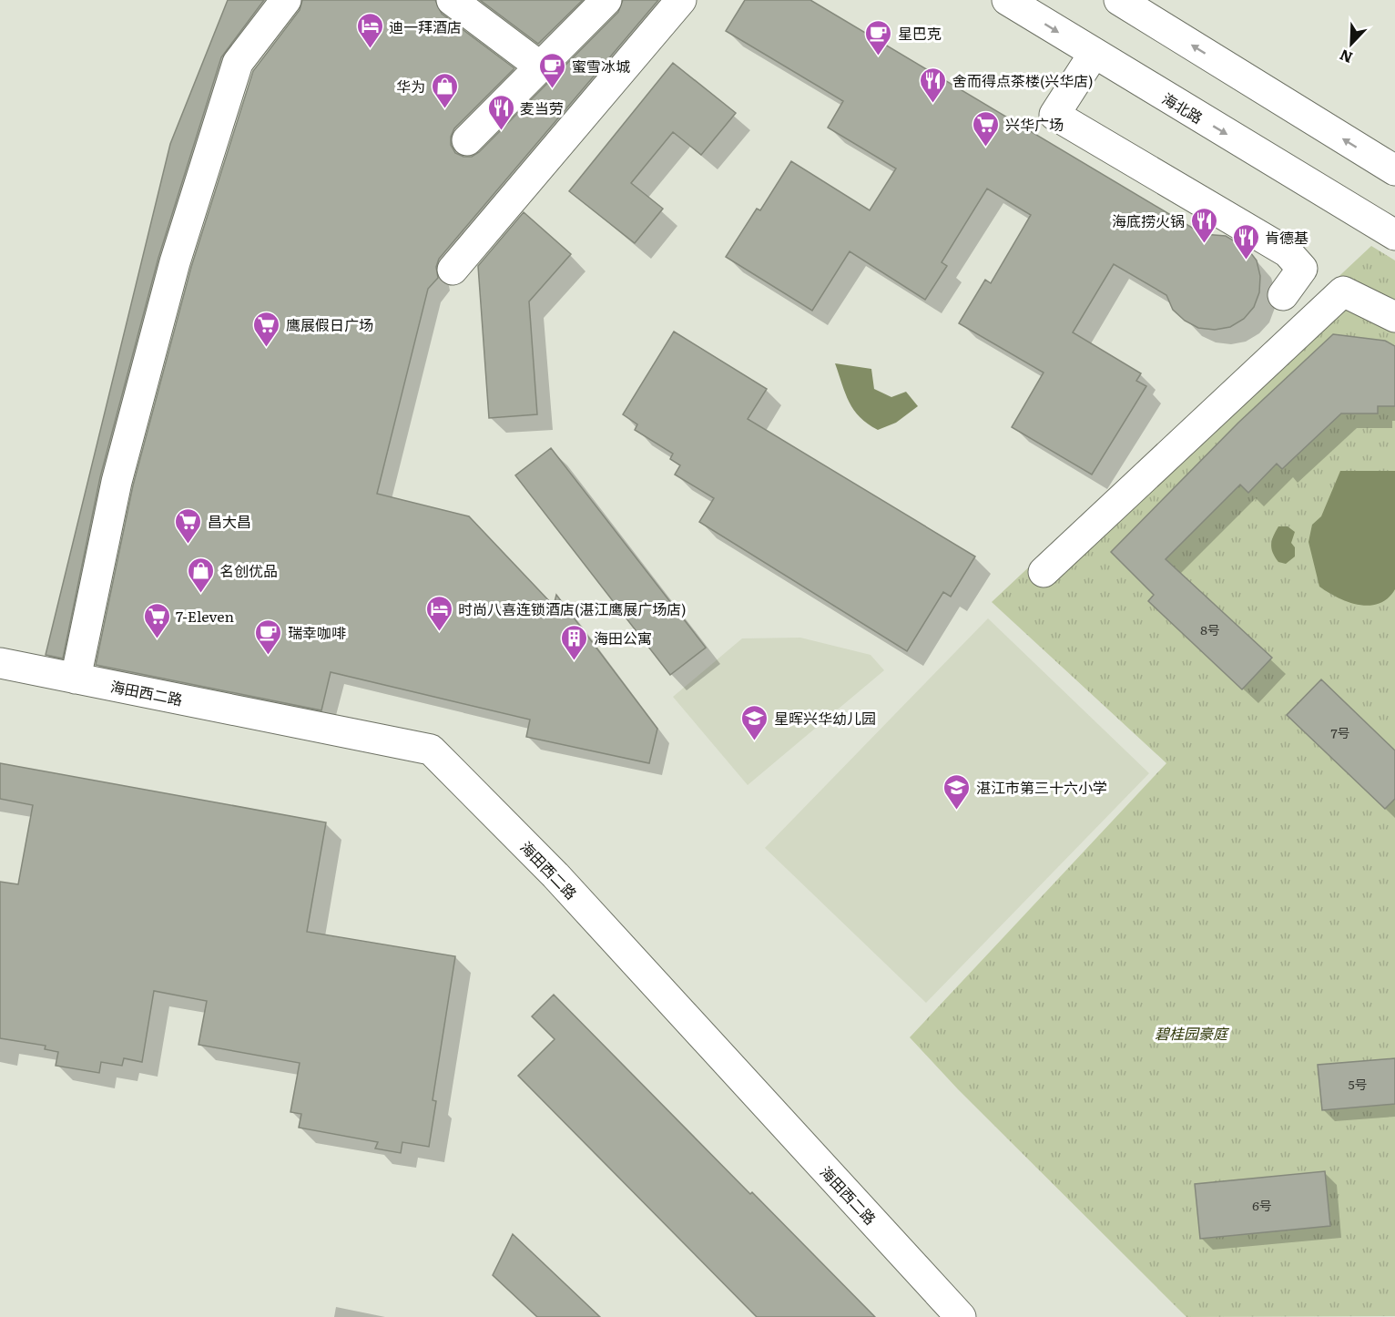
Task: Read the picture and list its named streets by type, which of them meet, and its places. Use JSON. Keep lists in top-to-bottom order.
{
  "streets": {
    "street": ["海北路", "海田西二路"]
  },
  "parks": ["碧桂园豪庭"],
  "places": {
    "hotel": ["迪一拜酒店", "时尚八喜连锁酒店(湛江鹰展广场店)"],
    "cafe": ["星巴克", "蜜雪冰城", "瑞幸咖啡"],
    "restaurant": [
      "舍而得点茶楼(兴华店)",
      "麦当劳",
      "海底捞火锅",
      "肯德基"
    ],
    "shop": ["华为", "名创优品"],
    "supermarket": [
      "兴华广场",
      "鹰展假日广场",
      "昌大昌",
      "7-Eleven"
    ],
    "building": ["海田公寓"],
    "school or university": ["星晖兴华幼儿园", "湛江市第三十六小学"]
  },
  "house_numbers": [
    "8号",
    "7号",
    "5号",
    "6号"
  ],
  "north": "bottom left"
}
